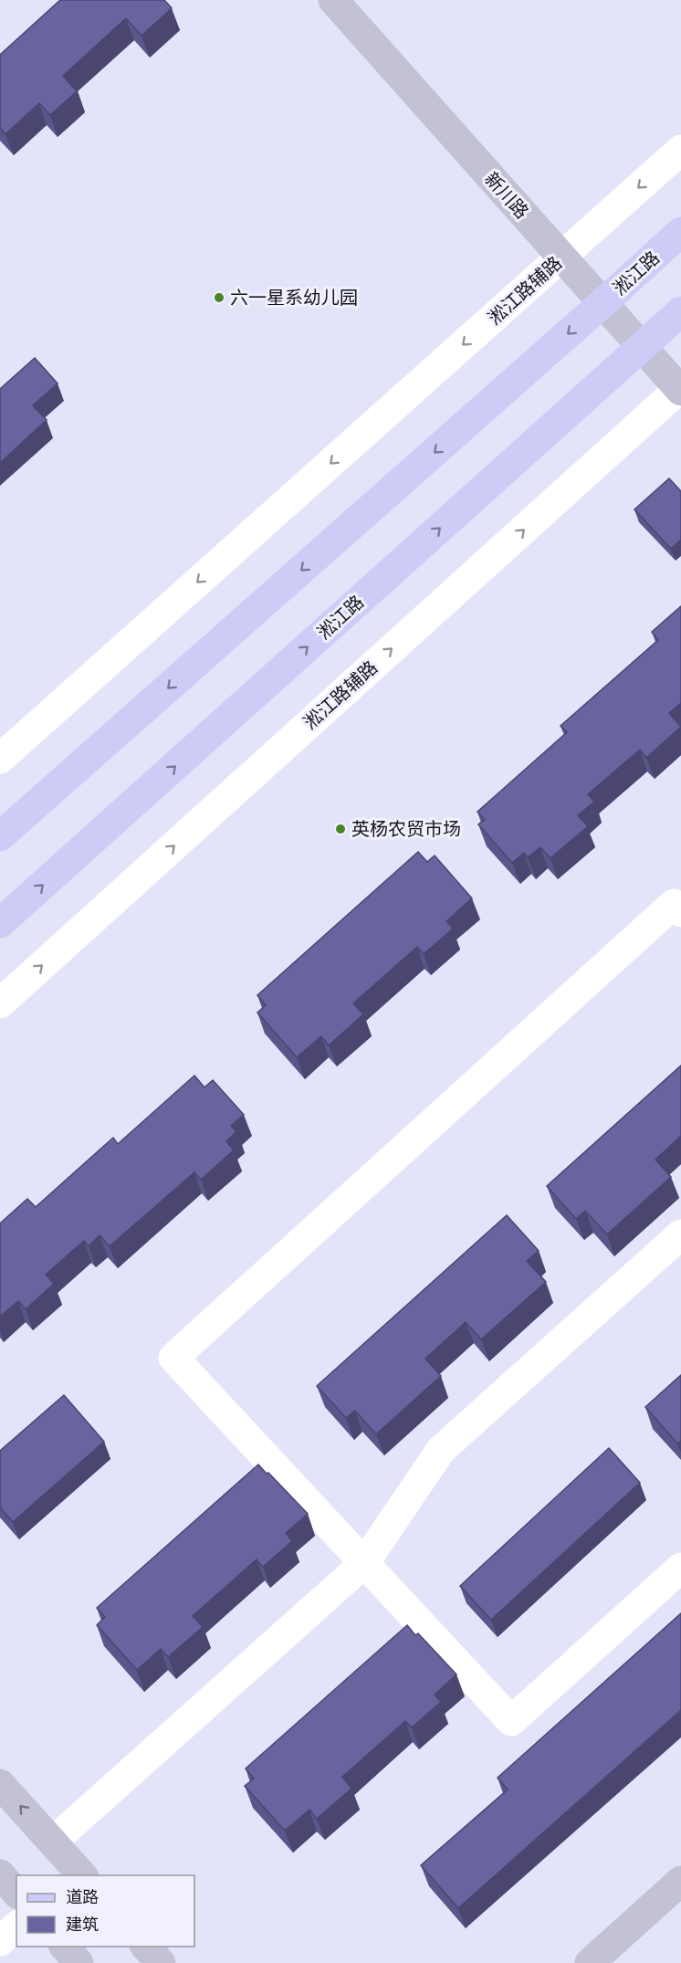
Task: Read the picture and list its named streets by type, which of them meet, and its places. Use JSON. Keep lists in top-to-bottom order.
{
  "streets": {
    "main road": ["淞江路"],
    "street": ["新川路", "淞江路辅路"]
  },
  "crossings": [
    ["新川路", "淞江路"],
    ["新川路", "淞江路辅路"]
  ],
  "places": ["六一星系幼儿园", "英杨农贸市场"],
  "legend": ["道路", "建筑"]
}
